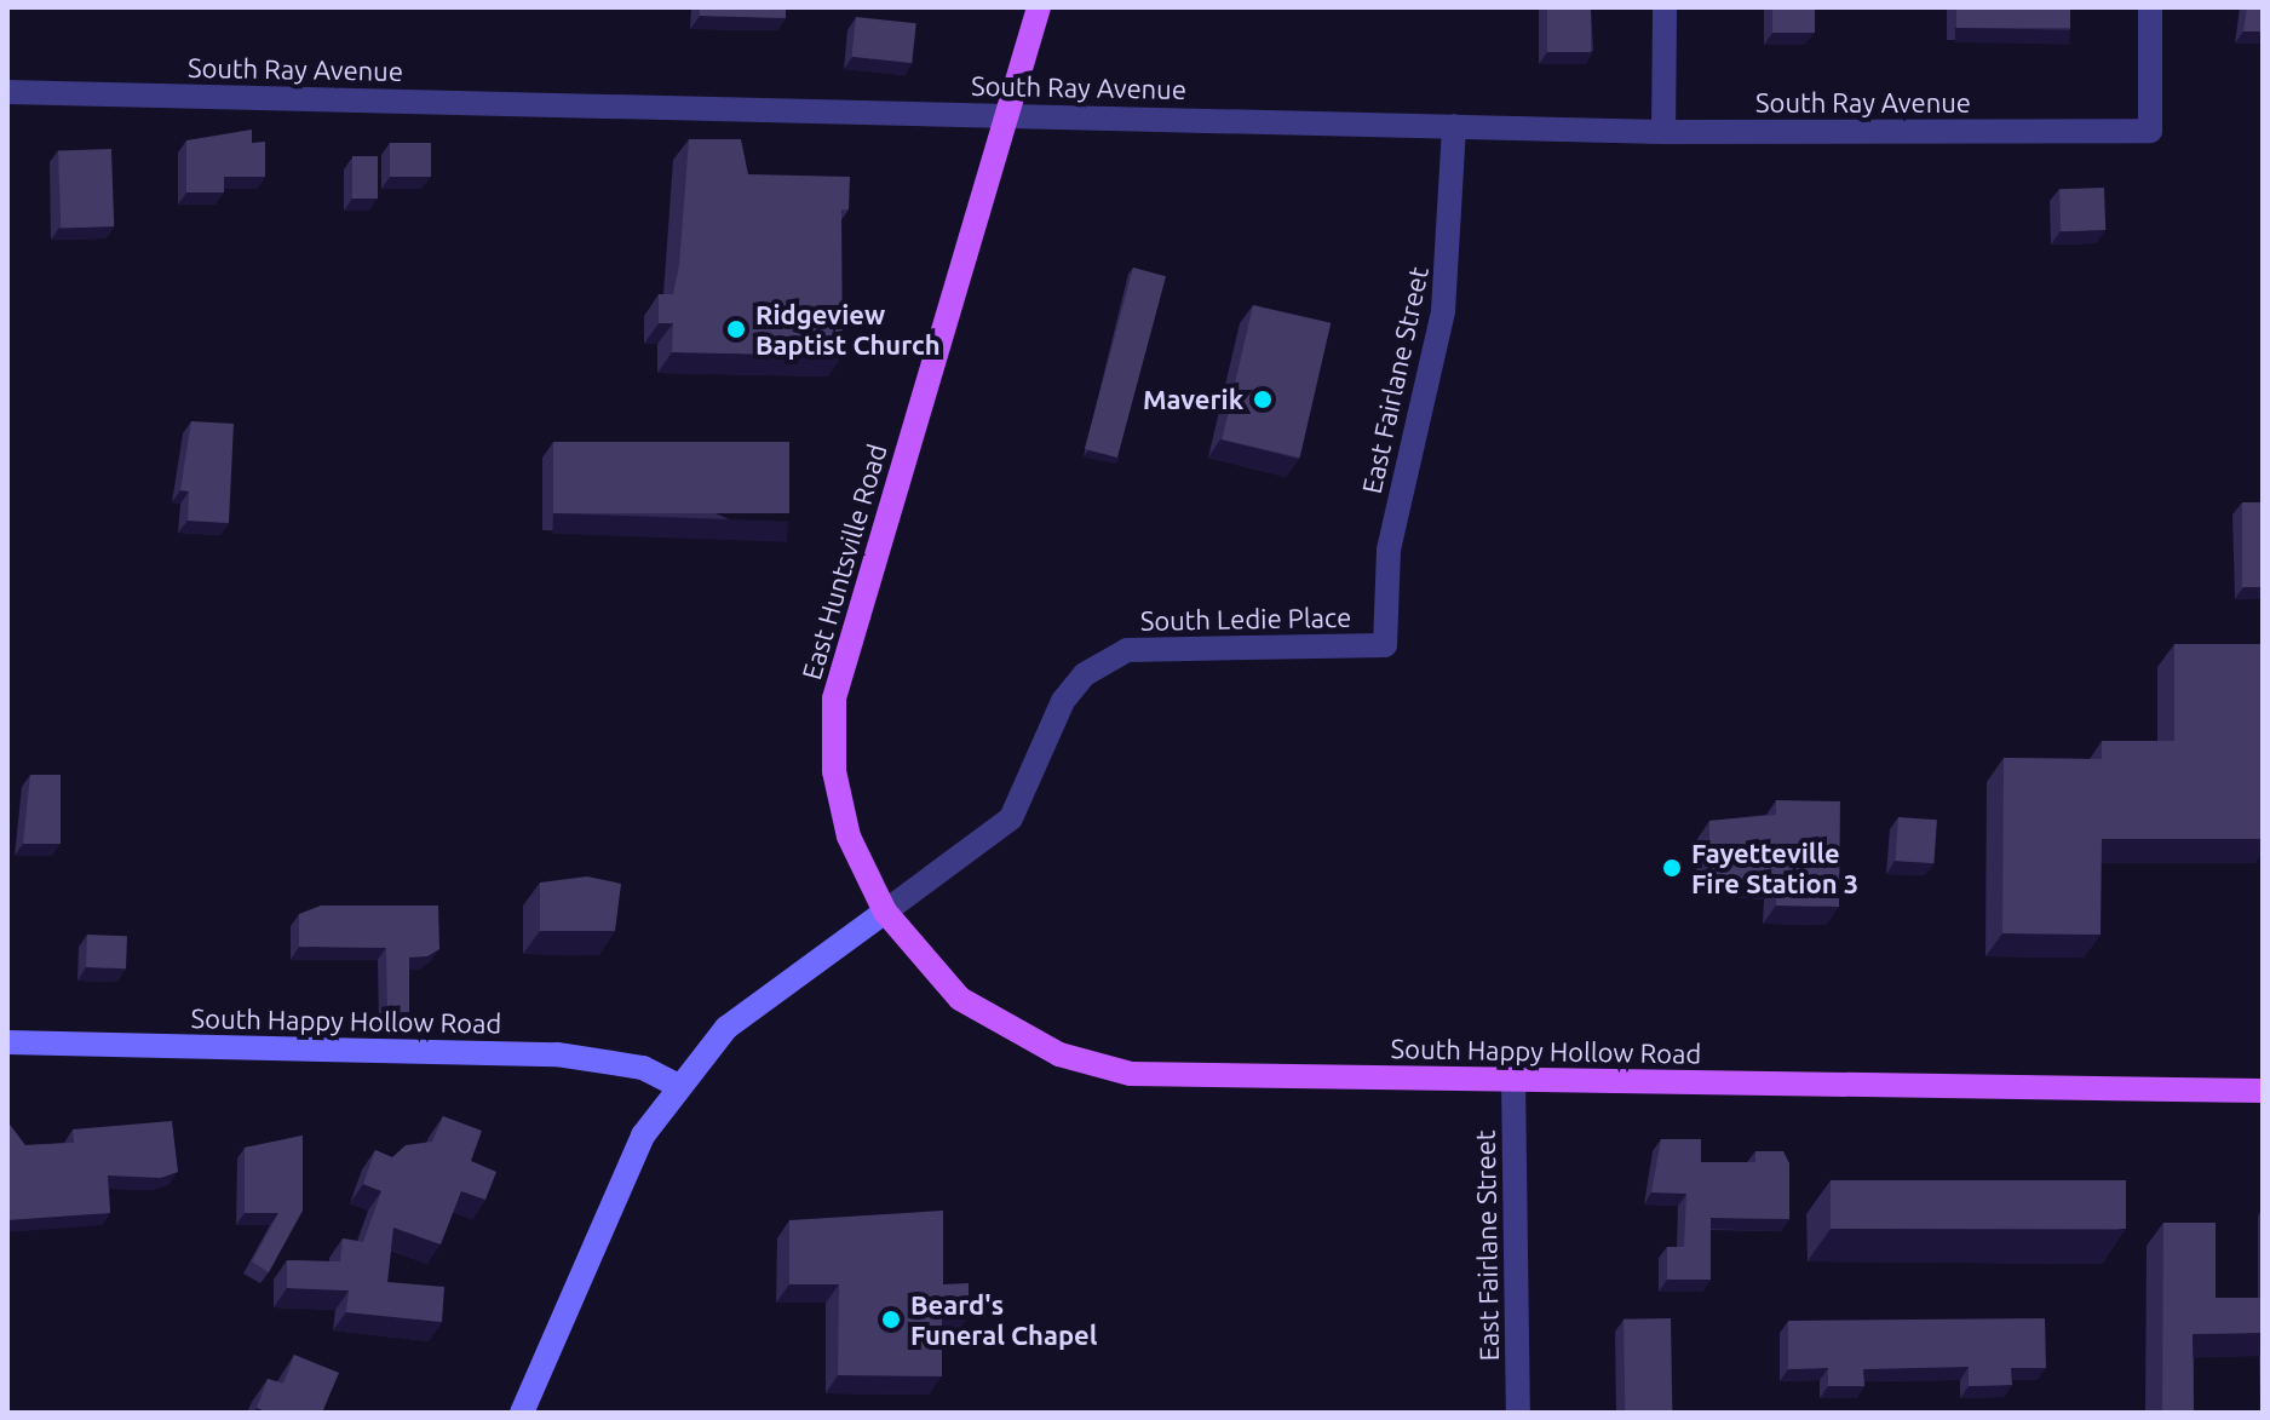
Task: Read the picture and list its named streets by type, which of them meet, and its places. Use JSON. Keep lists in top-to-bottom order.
{
  "streets": {
    "main road": ["East Huntsville Road", "South Happy Hollow Road"],
    "street": ["South Ray Avenue", "East Fairlane Street", "South Ledie Place"]
  },
  "crossings": [
    ["South Ray Avenue", "East Fairlane Street"],
    ["South Ray Avenue", "East Huntsville Road"],
    ["East Fairlane Street", "South Ledie Place"],
    ["East Fairlane Street", "South Happy Hollow Road"],
    ["East Huntsville Road", "South Ledie Place"],
    ["East Huntsville Road", "South Happy Hollow Road"],
    ["South Ledie Place", "South Happy Hollow Road"]
  ],
  "places": [
    "Ridgeview Baptist Church",
    "Maverik",
    "Fayetteville Fire Station 3",
    "Beard's Funeral Chapel"
  ]
}
